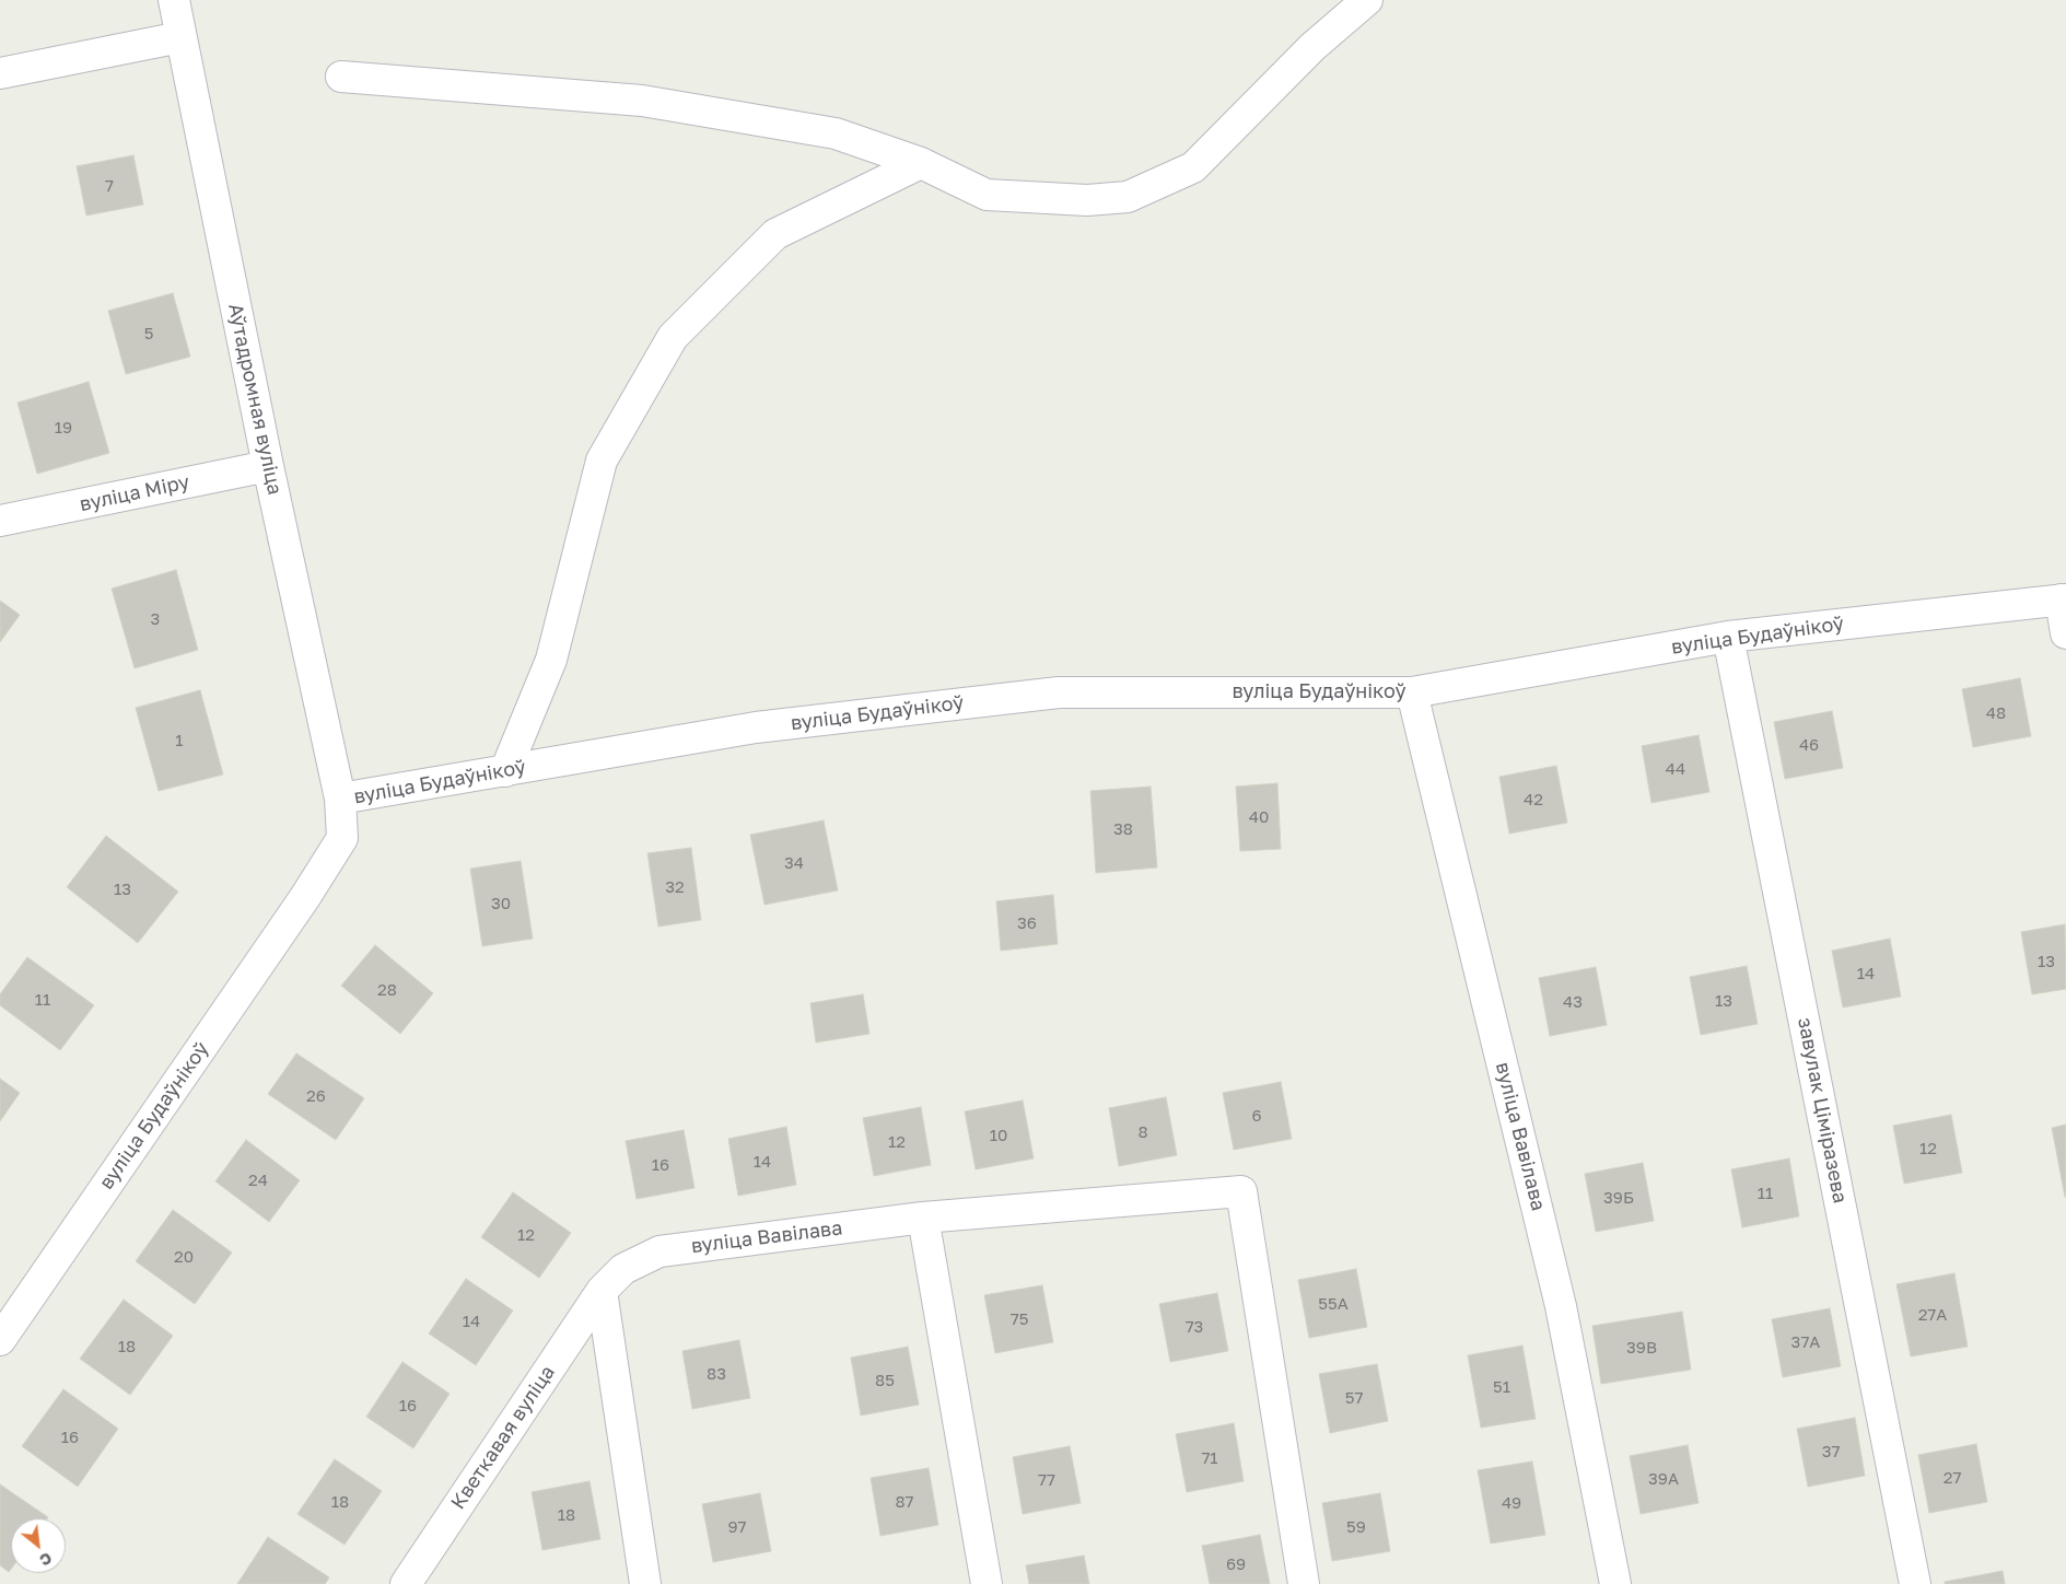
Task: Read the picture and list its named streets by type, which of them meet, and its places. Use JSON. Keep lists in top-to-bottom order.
{
  "streets": {
    "street": [
      "Аўтадромная вуліца",
      "вуліца Міру",
      "вуліца Будаўнікоў",
      "завулак Ціміразева",
      "вуліца Вавілава",
      "Кветкавая вуліца"
    ]
  },
  "crossings": [
    ["Аўтадромная вуліца", "вуліца Міру"],
    ["Аўтадромная вуліца", "вуліца Будаўнікоў"],
    ["вуліца Будаўнікоў", "завулак Ціміразева"],
    ["вуліца Будаўнікоў", "вуліца Вавілава"],
    ["вуліца Вавілава", "Кветкавая вуліца"]
  ],
  "house_numbers": [
    "7",
    "5",
    "19",
    "3",
    "48",
    "1",
    "46",
    "44",
    "42",
    "40",
    "38",
    "34",
    "32",
    "13",
    "30",
    "36",
    "13",
    "14",
    "28",
    "11",
    "13",
    "43",
    "26",
    "6",
    "8",
    "10",
    "12",
    "12",
    "14",
    "16",
    "24",
    "11",
    "39Б",
    "12",
    "20",
    "55А",
    "27А",
    "75",
    "14",
    "73",
    "37А",
    "18",
    "39В",
    "83",
    "85",
    "51",
    "57",
    "16",
    "16",
    "37",
    "71",
    "27",
    "39А",
    "77",
    "18",
    "87",
    "49",
    "18",
    "97",
    "59",
    "69"
  ],
  "north": "bottom right"
}
